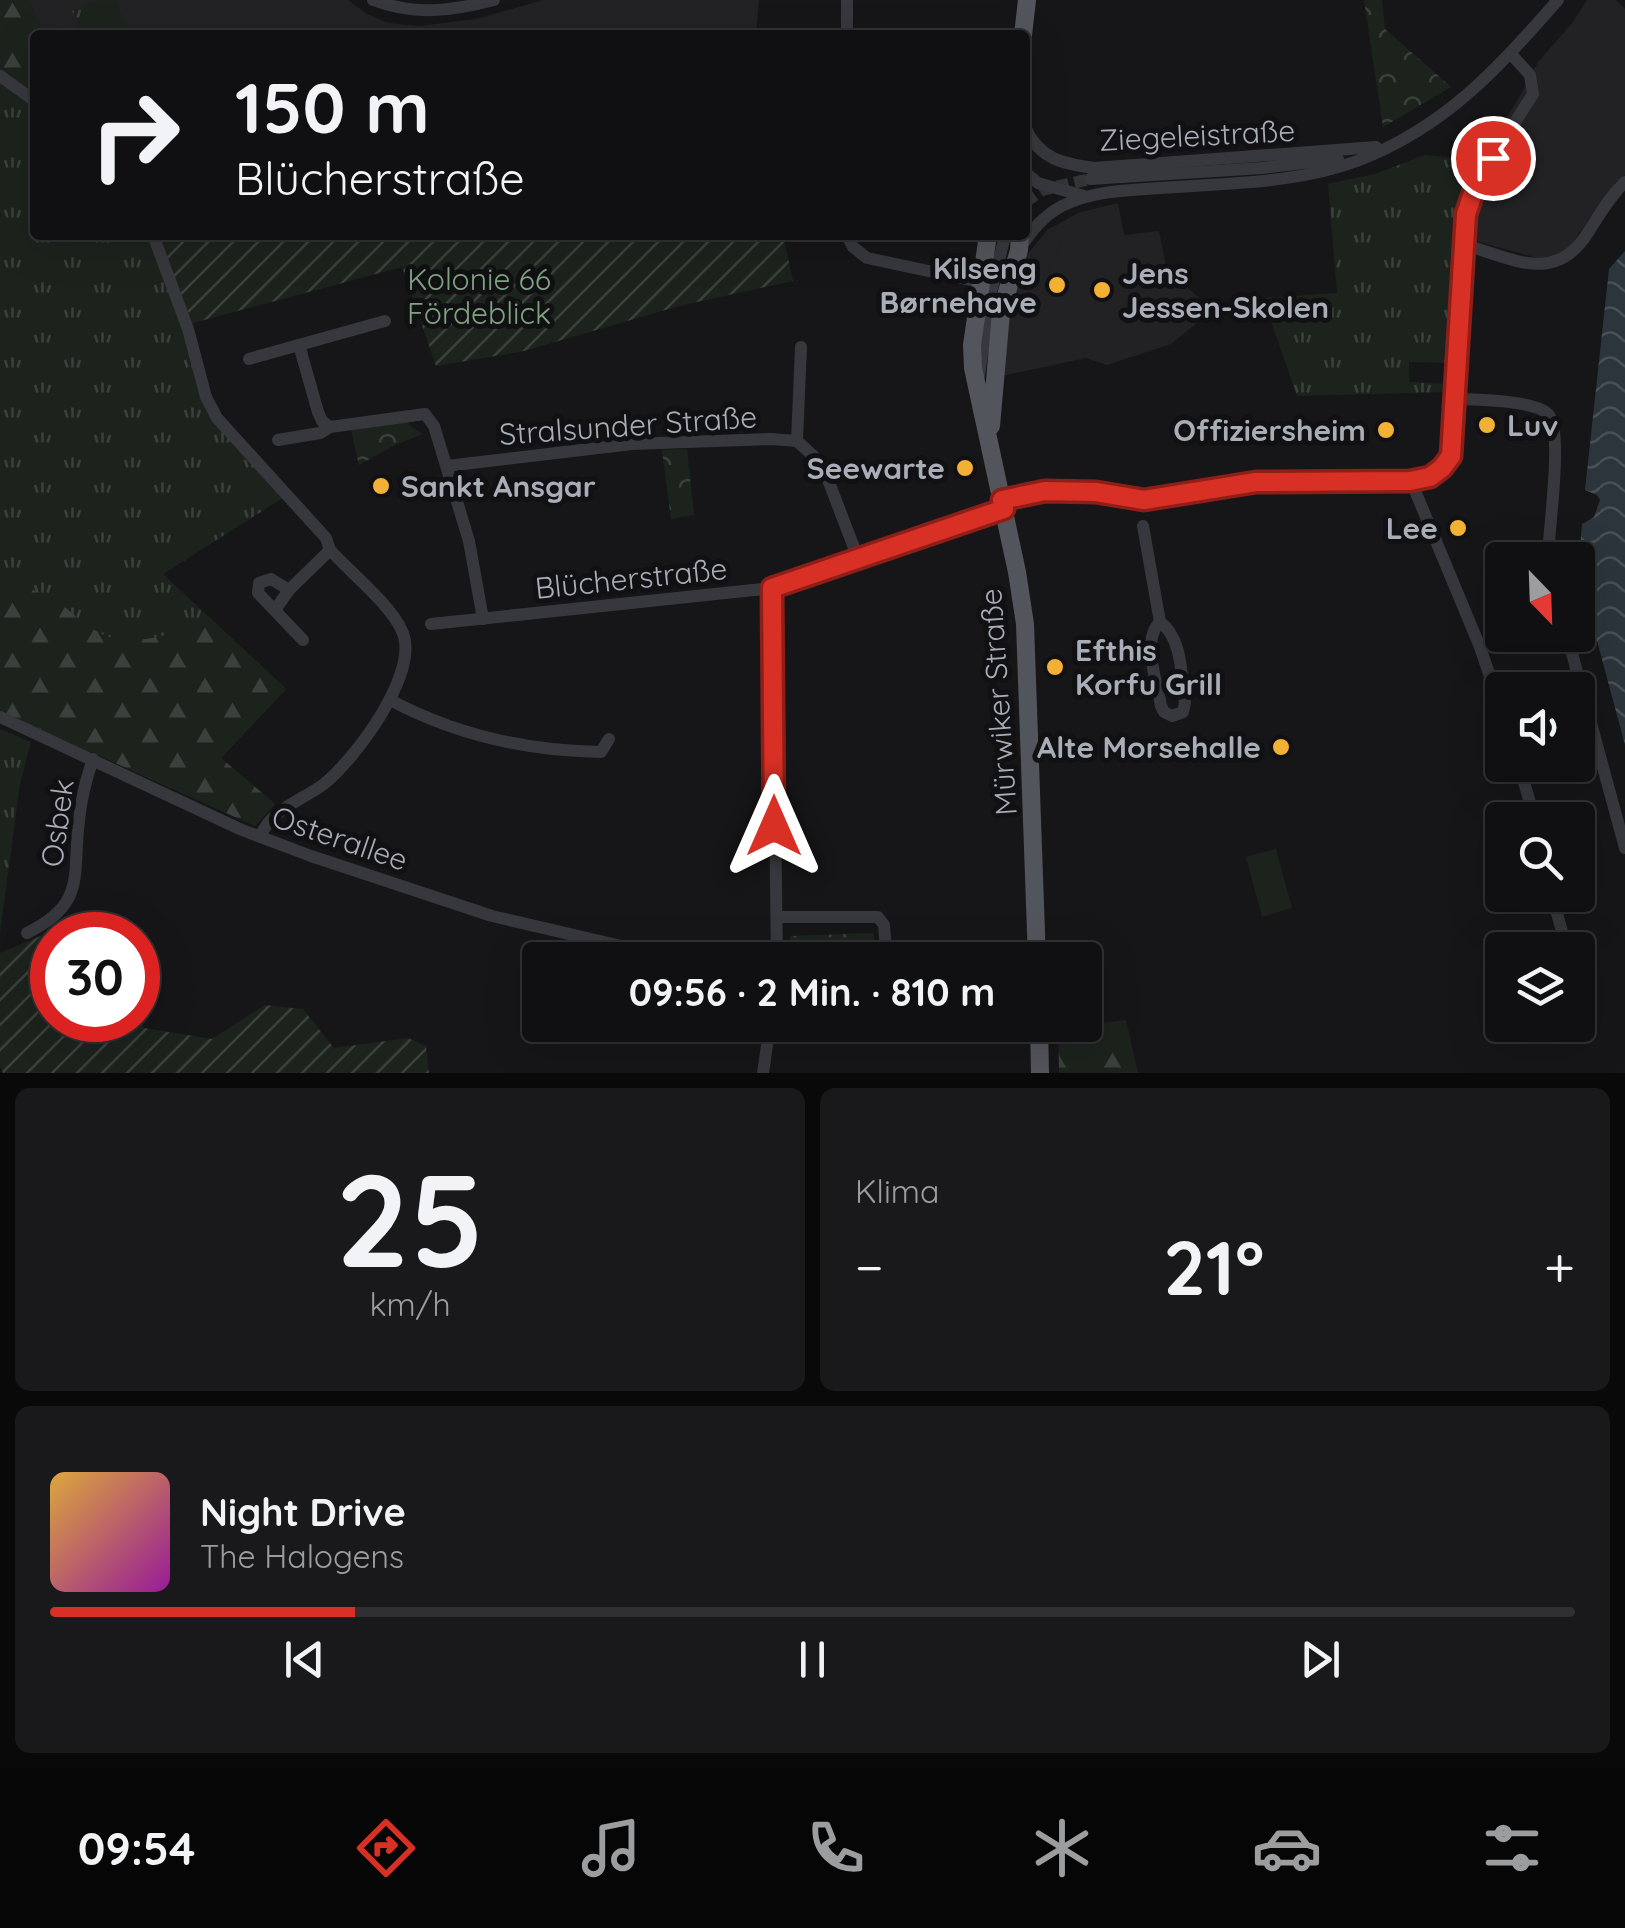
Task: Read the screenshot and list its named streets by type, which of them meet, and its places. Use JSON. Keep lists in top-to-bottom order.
{
  "streets": {
    "main road": ["Mürwiker Straße"],
    "street": [
      "Ziegeleistraße",
      "Stralsunder Straße",
      "Blücherstraße",
      "Osbek",
      "Osterallee"
    ]
  },
  "crossings": [
    ["Stralsunder Straße", "Blücherstraße"],
    ["Blücherstraße", "Mürwiker Straße"],
    ["Osbek", "Osterallee"]
  ],
  "parks": ["Kolonie 66 Fördeblick"],
  "places": [
    "Kilseng Børnehave",
    "Jens Jessen-Skolen",
    "Luv",
    "Offiziersheim",
    "Seewarte",
    "Sankt Ansgar",
    "Lee",
    "Efthis Korfu Grill",
    "Alte Morsehalle"
  ],
  "north": "bottom right",
  "page": {
    "turn": ["150 m", "Blücherstraße"],
    "limit": "30",
    "trip": "09:56 · 2 Min. · 810 m",
    "tile": [
      ["25", "km/h"],
      "Klima"
    ],
    "heat": ["−", "21°", "+"],
    "song": ["Night Drive", "The Halogens"],
    "tabs": "09:54"
  }
}
